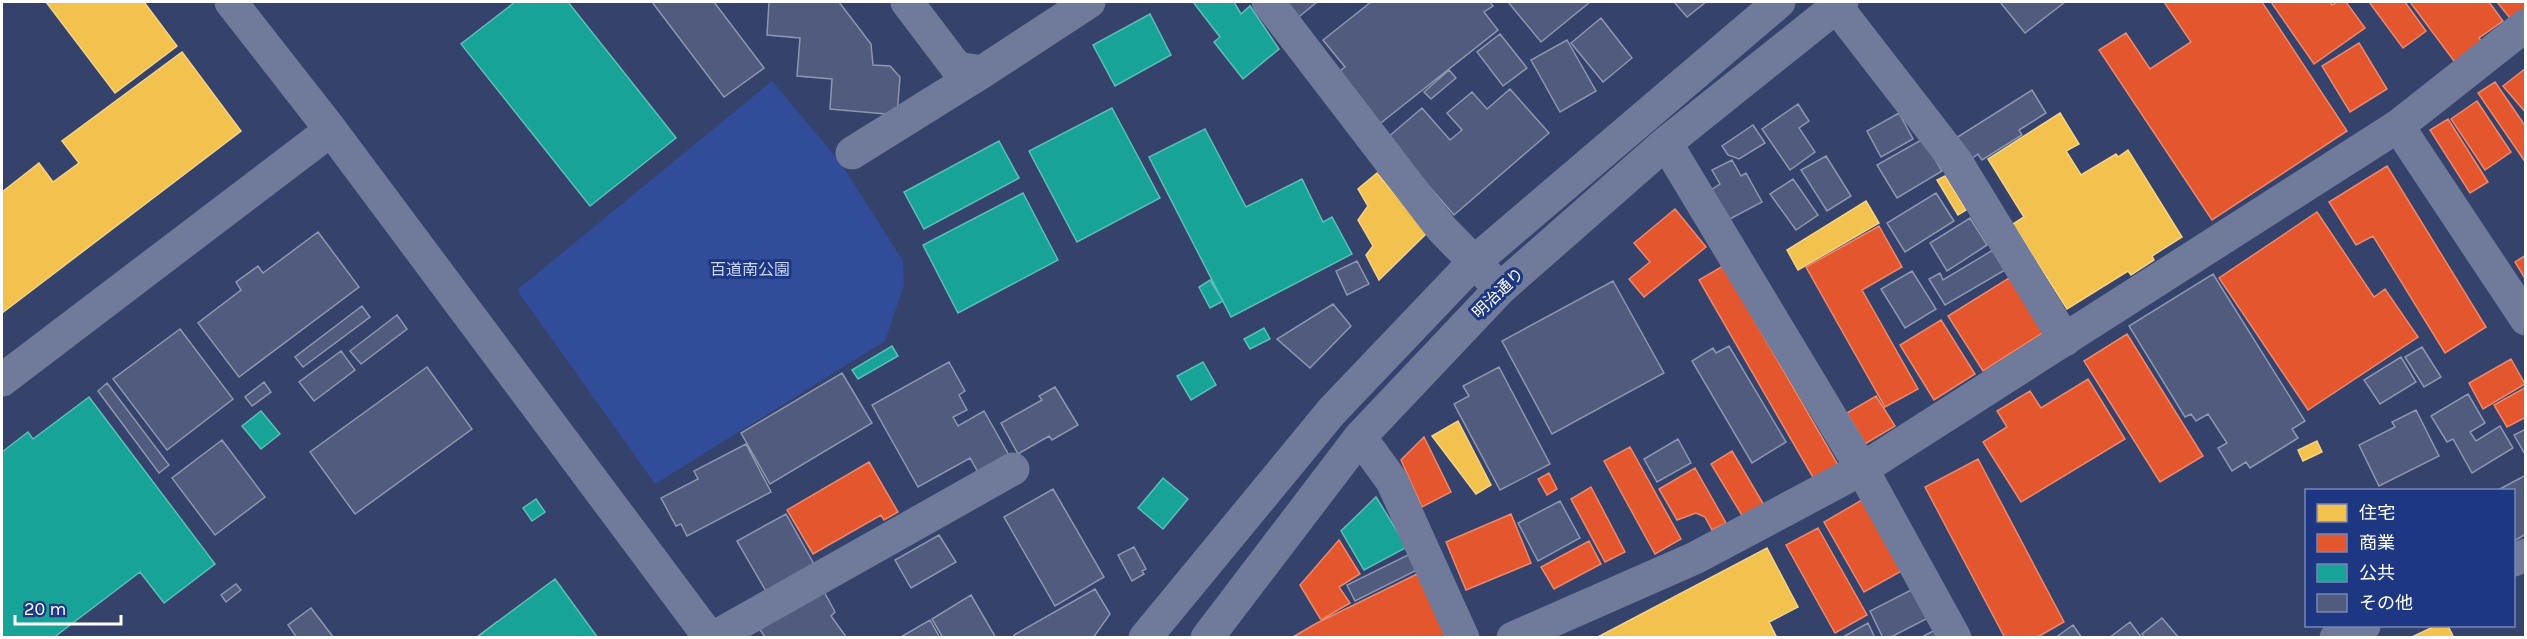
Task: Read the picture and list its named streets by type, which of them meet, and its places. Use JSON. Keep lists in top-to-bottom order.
{
  "streets": {
    "street": ["明治通り"]
  },
  "parks": ["百道南公園"],
  "legend": [
    "住宅",
    "商業",
    "公共",
    "その他"
  ],
  "scale_bar": "20 m"
}
